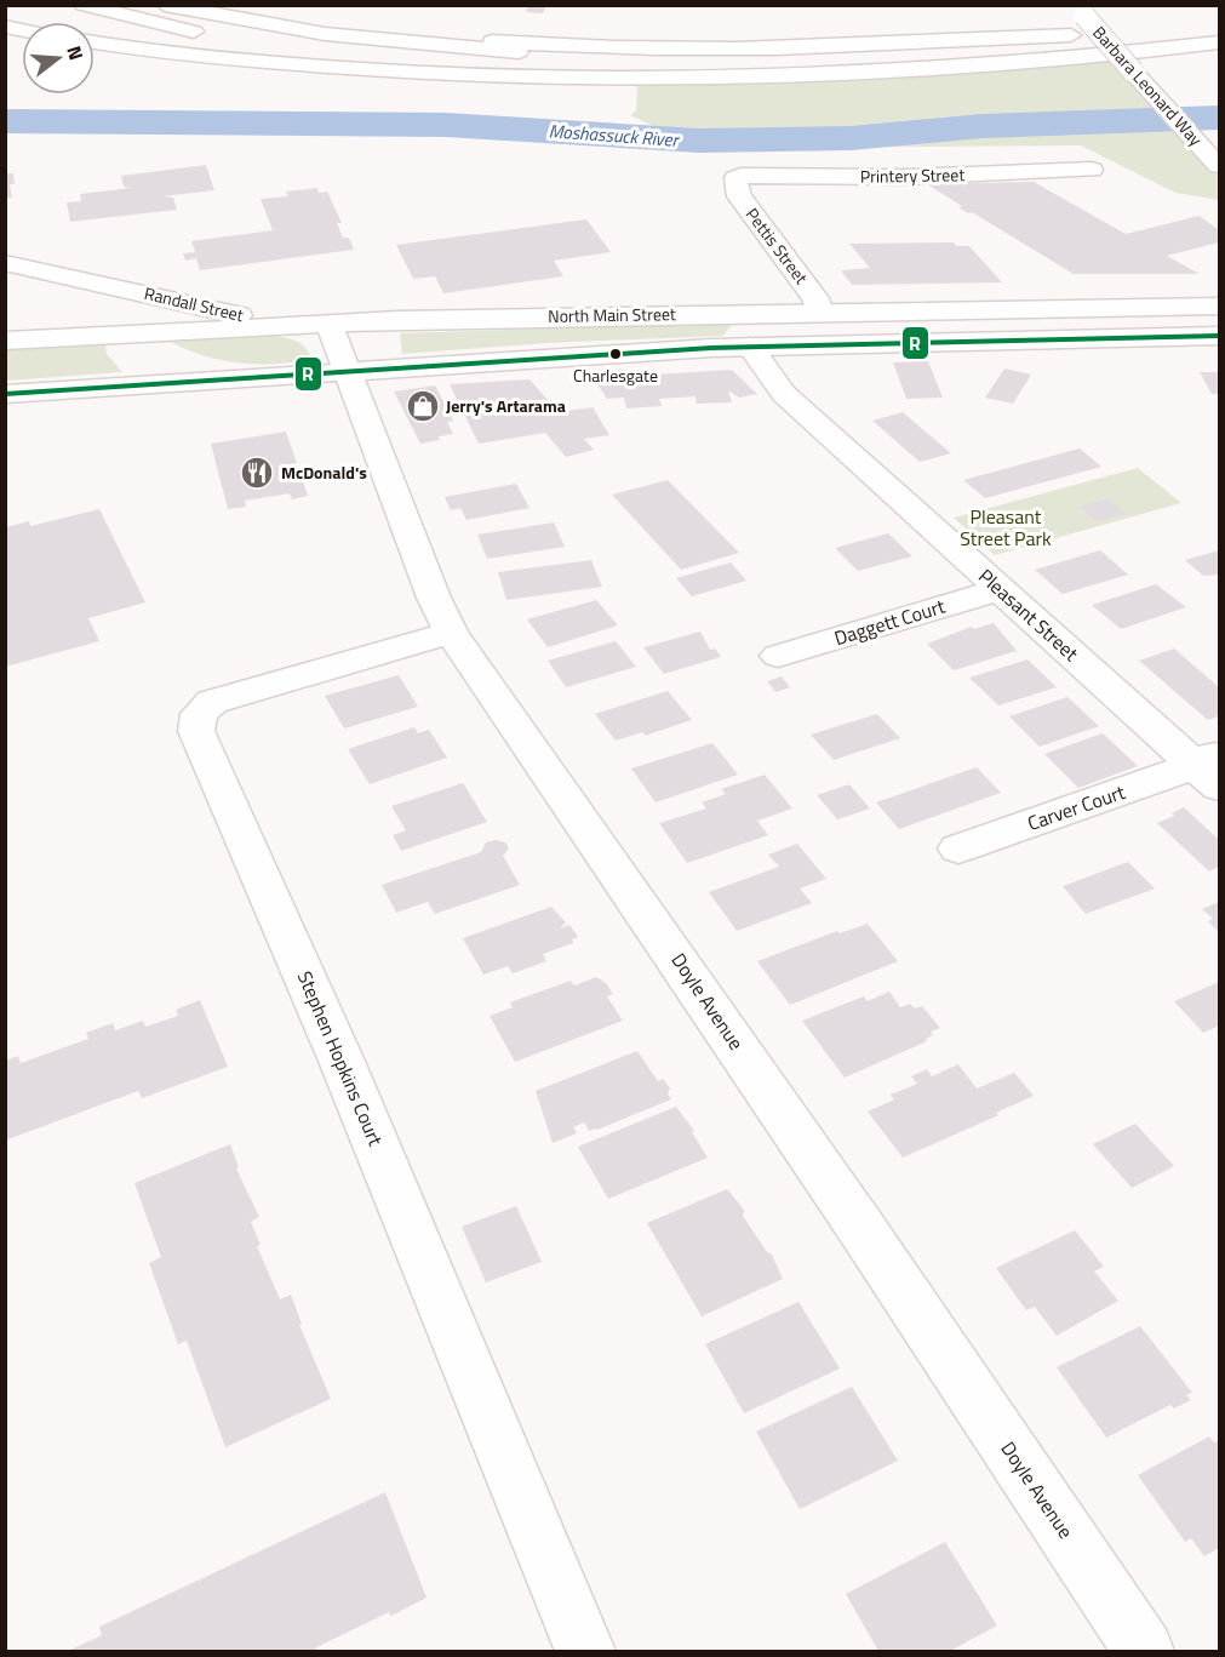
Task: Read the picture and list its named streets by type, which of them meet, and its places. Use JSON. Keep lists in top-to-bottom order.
{
  "streets": {
    "main road": [
      "Barbara Leonard Way",
      "Printery Street",
      "Pettis Street",
      "Randall Street",
      "North Main Street",
      "Pleasant Street",
      "Daggett Court",
      "Carver Court",
      "Doyle Avenue",
      "Stephen Hopkins Court"
    ]
  },
  "crossings": [
    ["Printery Street", "Pettis Street"],
    ["Pettis Street", "North Main Street"],
    ["Randall Street", "North Main Street"],
    ["Randall Street", "Doyle Avenue"],
    ["North Main Street", "Pleasant Street"],
    ["North Main Street", "Doyle Avenue"],
    ["Pleasant Street", "Daggett Court"],
    ["Pleasant Street", "Carver Court"],
    ["Doyle Avenue", "Stephen Hopkins Court"]
  ],
  "water": ["Moshassuck River"],
  "parks": ["Pleasant Street Park"],
  "places": {
    "other": ["Charlesgate"],
    "shop": ["Jerry's Artarama"],
    "restaurant": ["McDonald's"]
  },
  "lines": ["transit line R"],
  "north": "right"
}
